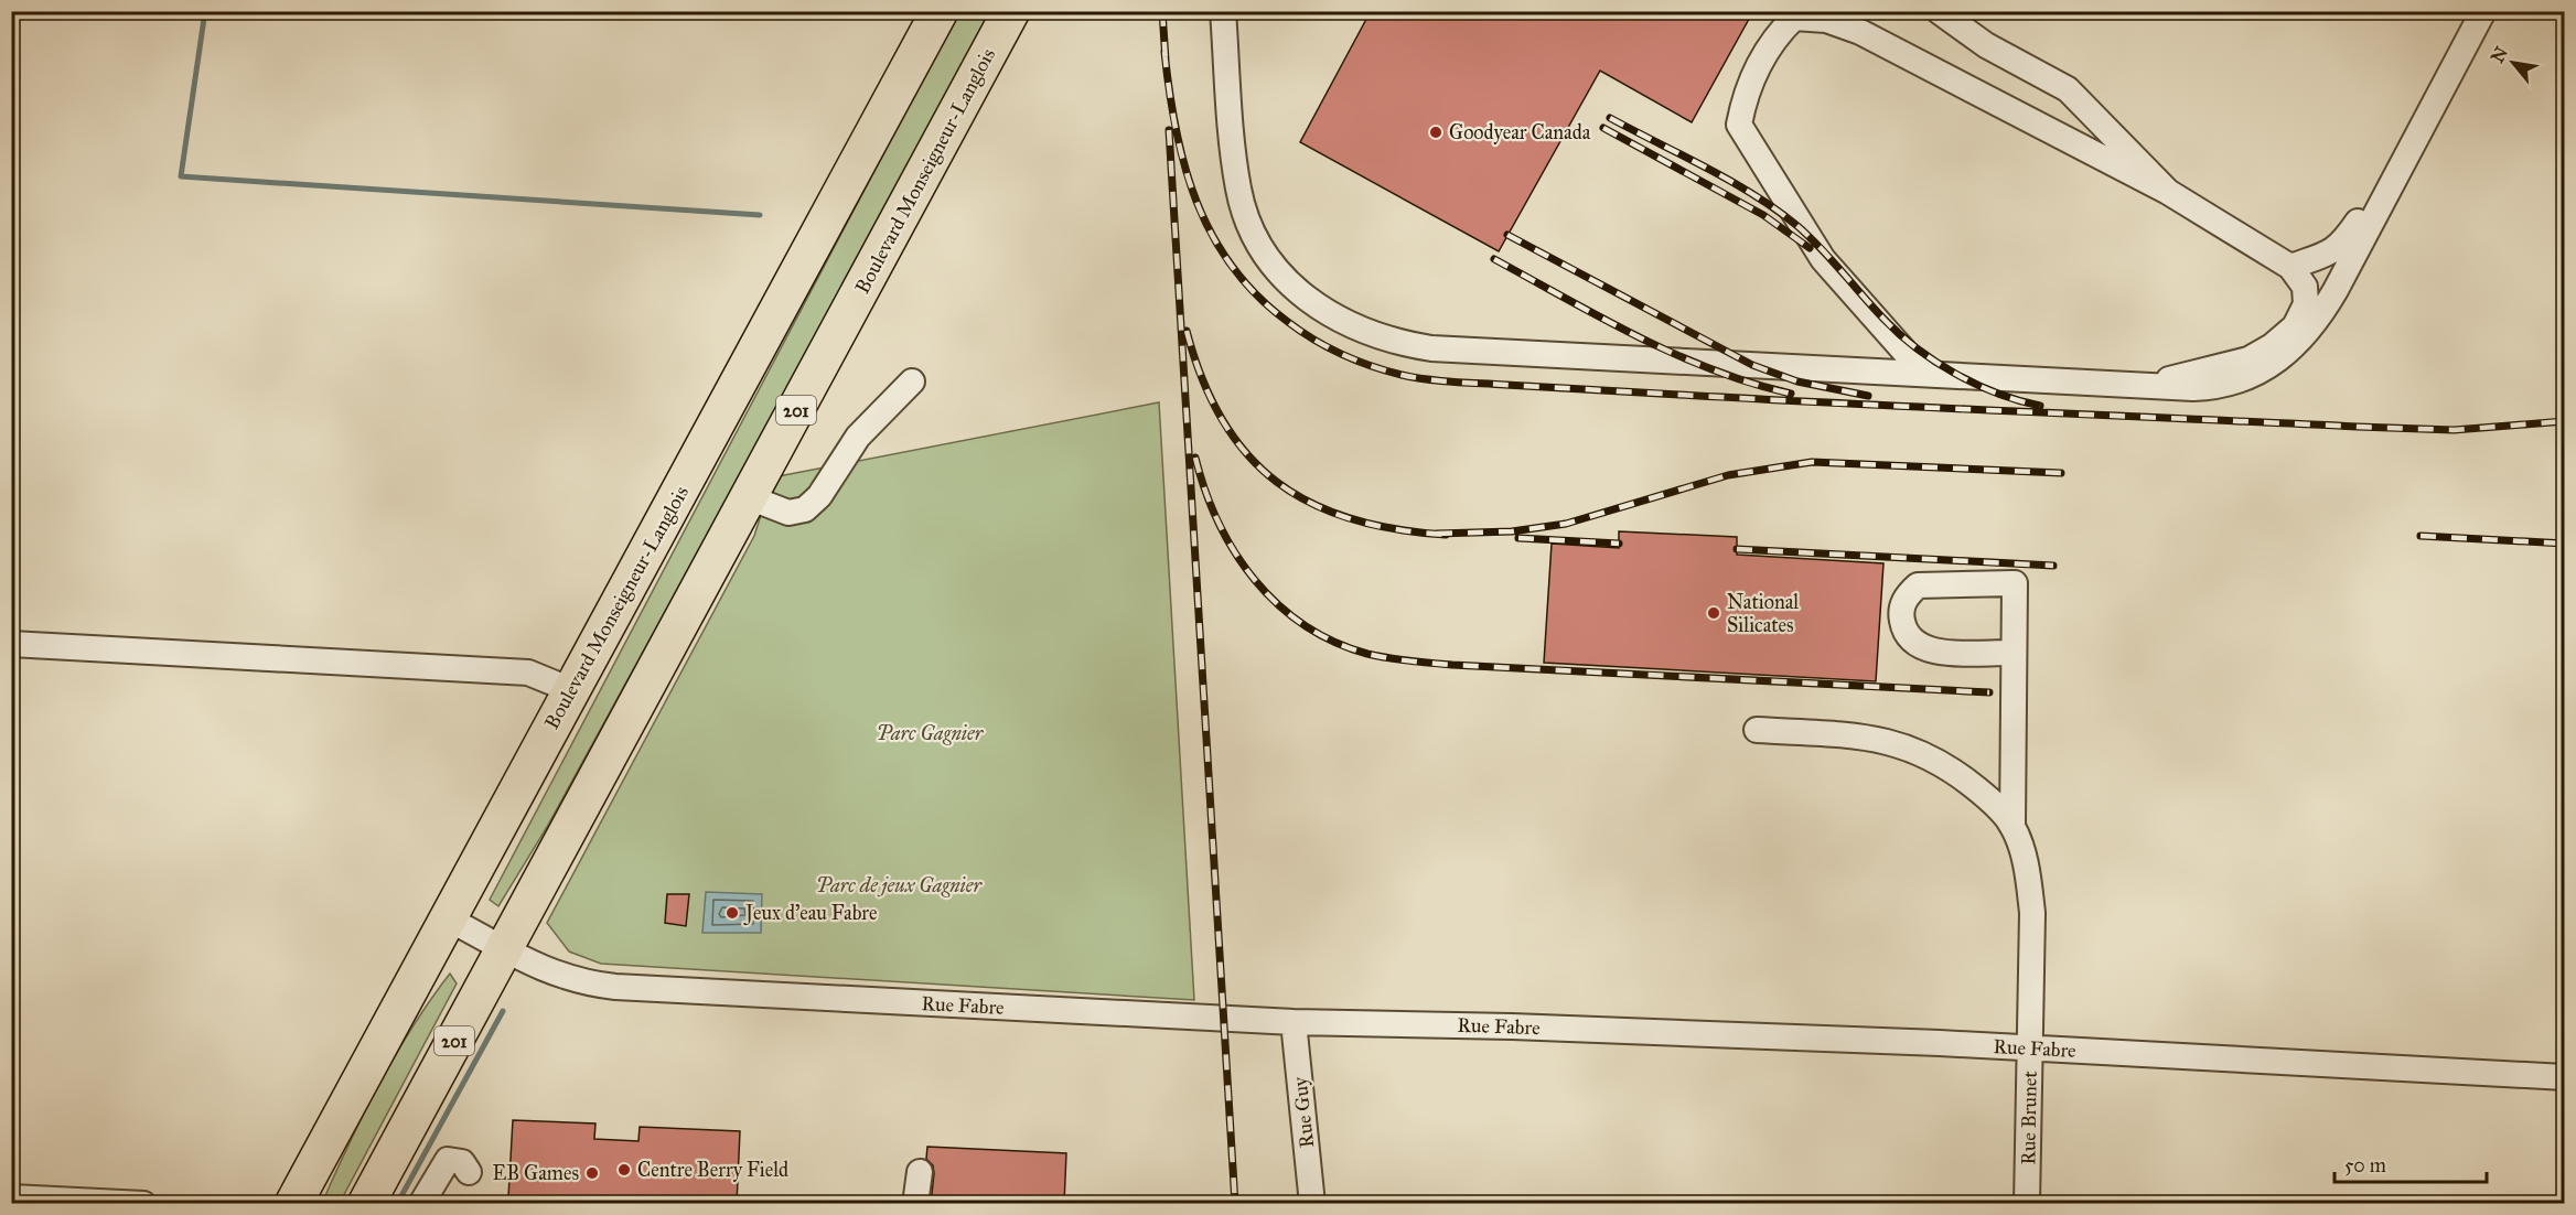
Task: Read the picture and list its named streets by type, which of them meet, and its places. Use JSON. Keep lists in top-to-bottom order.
{
  "streets": {
    "highway": ["Boulevard Monseigneur-Langlois", "201"],
    "street": ["Rue Fabre", "Rue Guy", "Rue Brunet"]
  },
  "crossings": [
    ["Boulevard Monseigneur-Langlois", "Rue Fabre"],
    ["Rue Fabre", "Rue Guy"],
    ["Rue Fabre", "Rue Brunet"]
  ],
  "parks": ["Parc Gagnier", "Parc de jeux Gagnier"],
  "places": [
    "Goodyear Canada",
    "National Silicates",
    "Jeux d'eau Fabre",
    "Centre Berry Field",
    "EB Games"
  ],
  "scale_bar": "50 m",
  "north": "top left"
}
